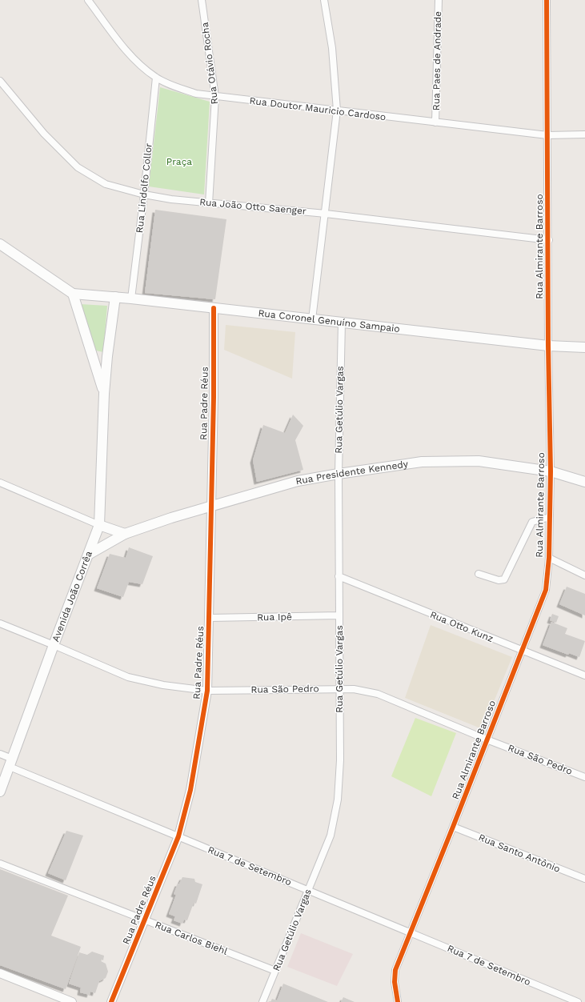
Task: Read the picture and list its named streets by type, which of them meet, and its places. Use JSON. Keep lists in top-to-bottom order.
{
  "streets": {
    "main road": ["Rua Coronel Genuíno Sampaio", "Rua Presidente Kennedy", "Avenida João Corrêa"],
    "street": [
      "Rua Paes de Andrade",
      "Rua Otávio Rocha",
      "Rua Doutor Mauricio Cardoso",
      "Rua Lindolfo Collor",
      "Rua João Otto Saenger",
      "Rua Almirante Barroso",
      "Rua Padre Réus",
      "Rua Getúlio Vargas",
      "Rua Ipê",
      "Rua Otto Kunz",
      "Rua São Pedro",
      "Rua Santo Antônio",
      "Rua 7 de Setembro",
      "Rua Carlos Biehl"
    ]
  },
  "crossings": [
    ["Rua Paes de Andrade", "Rua Doutor Mauricio Cardoso"],
    ["Rua Otávio Rocha", "Rua Doutor Mauricio Cardoso"],
    ["Rua Otávio Rocha", "Rua João Otto Saenger"],
    ["Rua Doutor Mauricio Cardoso", "Rua Lindolfo Collor"],
    ["Rua Doutor Mauricio Cardoso", "Rua Almirante Barroso"],
    ["Rua Lindolfo Collor", "Rua João Otto Saenger"],
    ["Rua Lindolfo Collor", "Rua Coronel Genuíno Sampaio"],
    ["Rua João Otto Saenger", "Rua Almirante Barroso"],
    ["Rua Almirante Barroso", "Rua Coronel Genuíno Sampaio"],
    ["Rua Almirante Barroso", "Rua Presidente Kennedy"],
    ["Rua Almirante Barroso", "Rua Otto Kunz"],
    ["Rua Almirante Barroso", "Rua São Pedro"],
    ["Rua Almirante Barroso", "Rua Santo Antônio"],
    ["Rua Almirante Barroso", "Rua 7 de Setembro"],
    ["Rua Coronel Genuíno Sampaio", "Rua Padre Réus"],
    ["Rua Coronel Genuíno Sampaio", "Rua Getúlio Vargas"],
    ["Rua Coronel Genuíno Sampaio", "Avenida João Corrêa"],
    ["Rua Padre Réus", "Rua Presidente Kennedy"],
    ["Rua Padre Réus", "Rua Ipê"],
    ["Rua Padre Réus", "Rua São Pedro"],
    ["Rua Padre Réus", "Rua 7 de Setembro"],
    ["Rua Padre Réus", "Rua Carlos Biehl"],
    ["Rua Getúlio Vargas", "Rua Presidente Kennedy"],
    ["Rua Getúlio Vargas", "Rua Ipê"],
    ["Rua Getúlio Vargas", "Rua Otto Kunz"],
    ["Rua Getúlio Vargas", "Rua São Pedro"],
    ["Rua Getúlio Vargas", "Rua 7 de Setembro"],
    ["Rua Getúlio Vargas", "Rua Carlos Biehl"],
    ["Rua Presidente Kennedy", "Avenida João Corrêa"],
    ["Avenida João Corrêa", "Rua São Pedro"],
    ["Avenida João Corrêa", "Rua 7 de Setembro"]
  ],
  "parks": ["Praça"]
}
